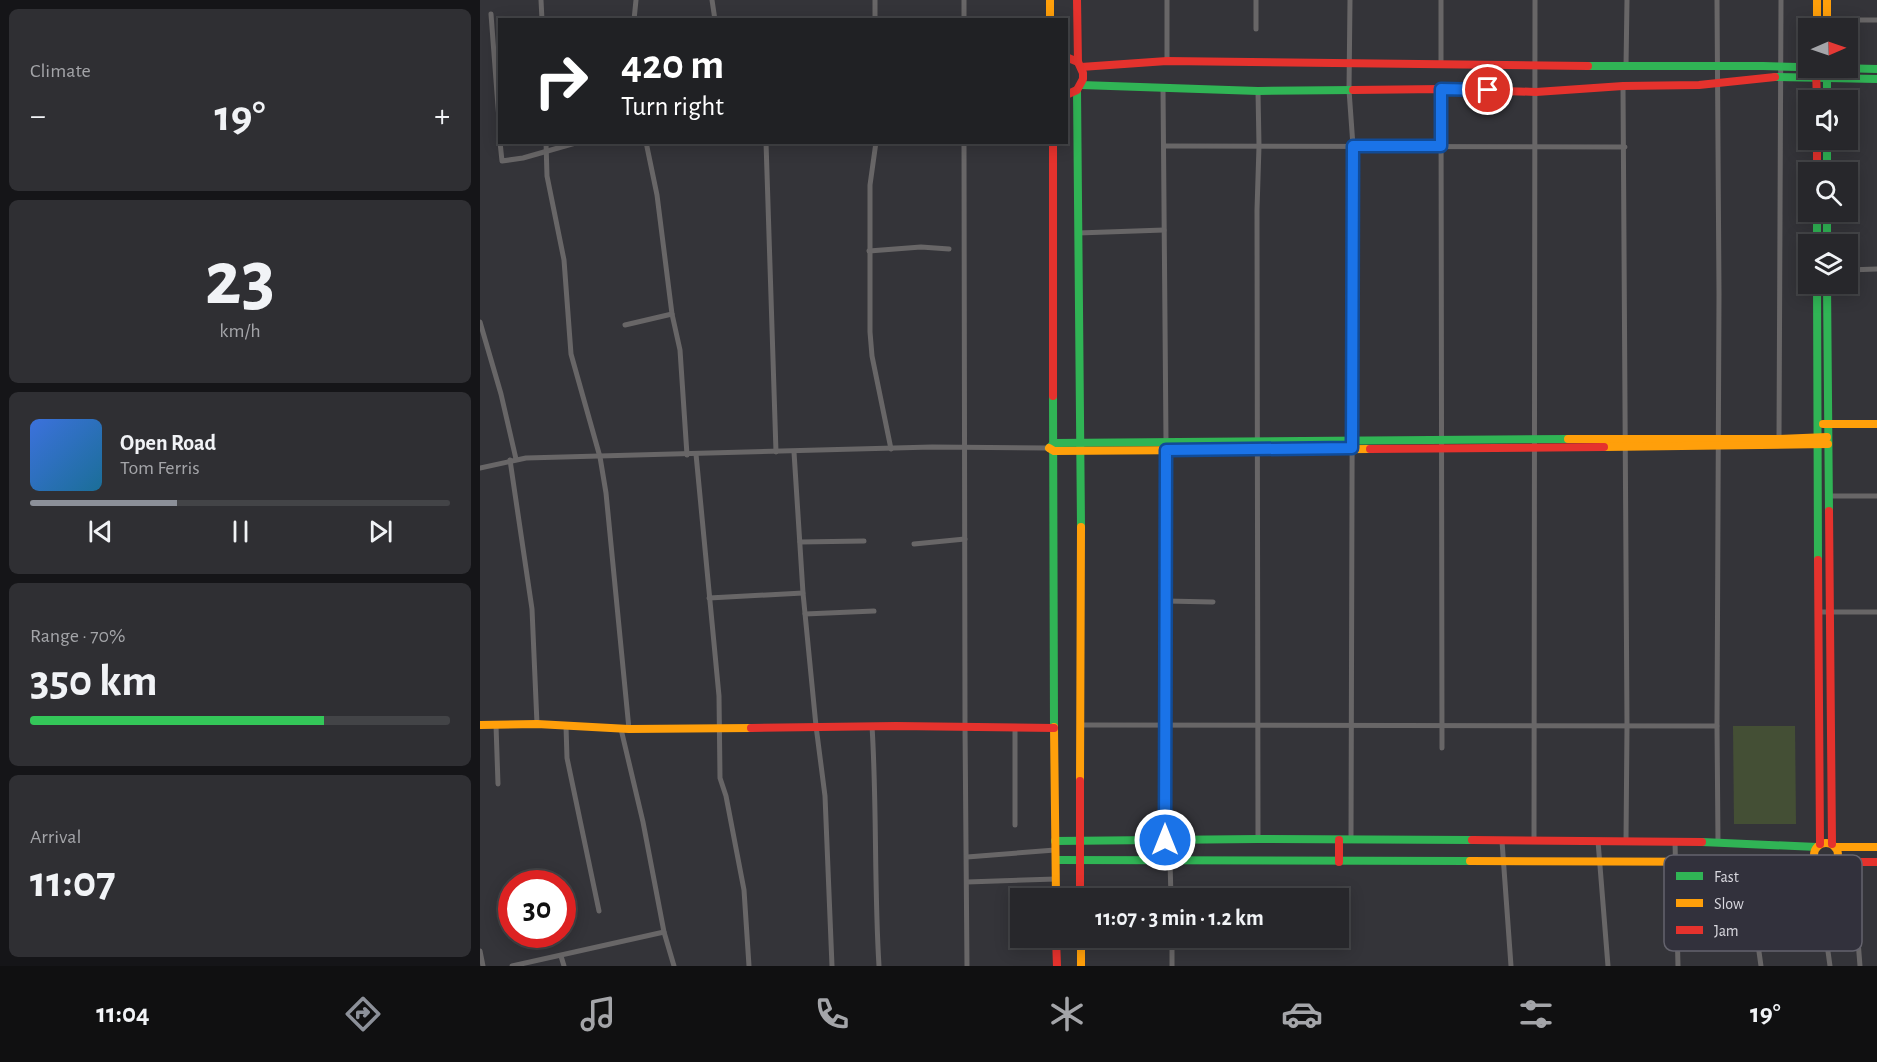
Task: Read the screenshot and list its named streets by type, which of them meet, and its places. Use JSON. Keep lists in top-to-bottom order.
{
  "legend": ["Fast", "Slow", "Jam"],
  "north": "right",
  "page": {
    "tile": [
      "Climate",
      ["23", "km/h"],
      ["Range · 70%", "350 km"],
      ["Arrival", "11:07"]
    ],
    "turn": ["420 m", "Turn right"],
    "heat": ["−", "19°", "+"],
    "song": ["Open Road", "Tom Ferris"],
    "limit": "30",
    "trip": "11:07 · 3 min · 1.2 km",
    "tabs": ["11:04", "19°"]
  }
}
